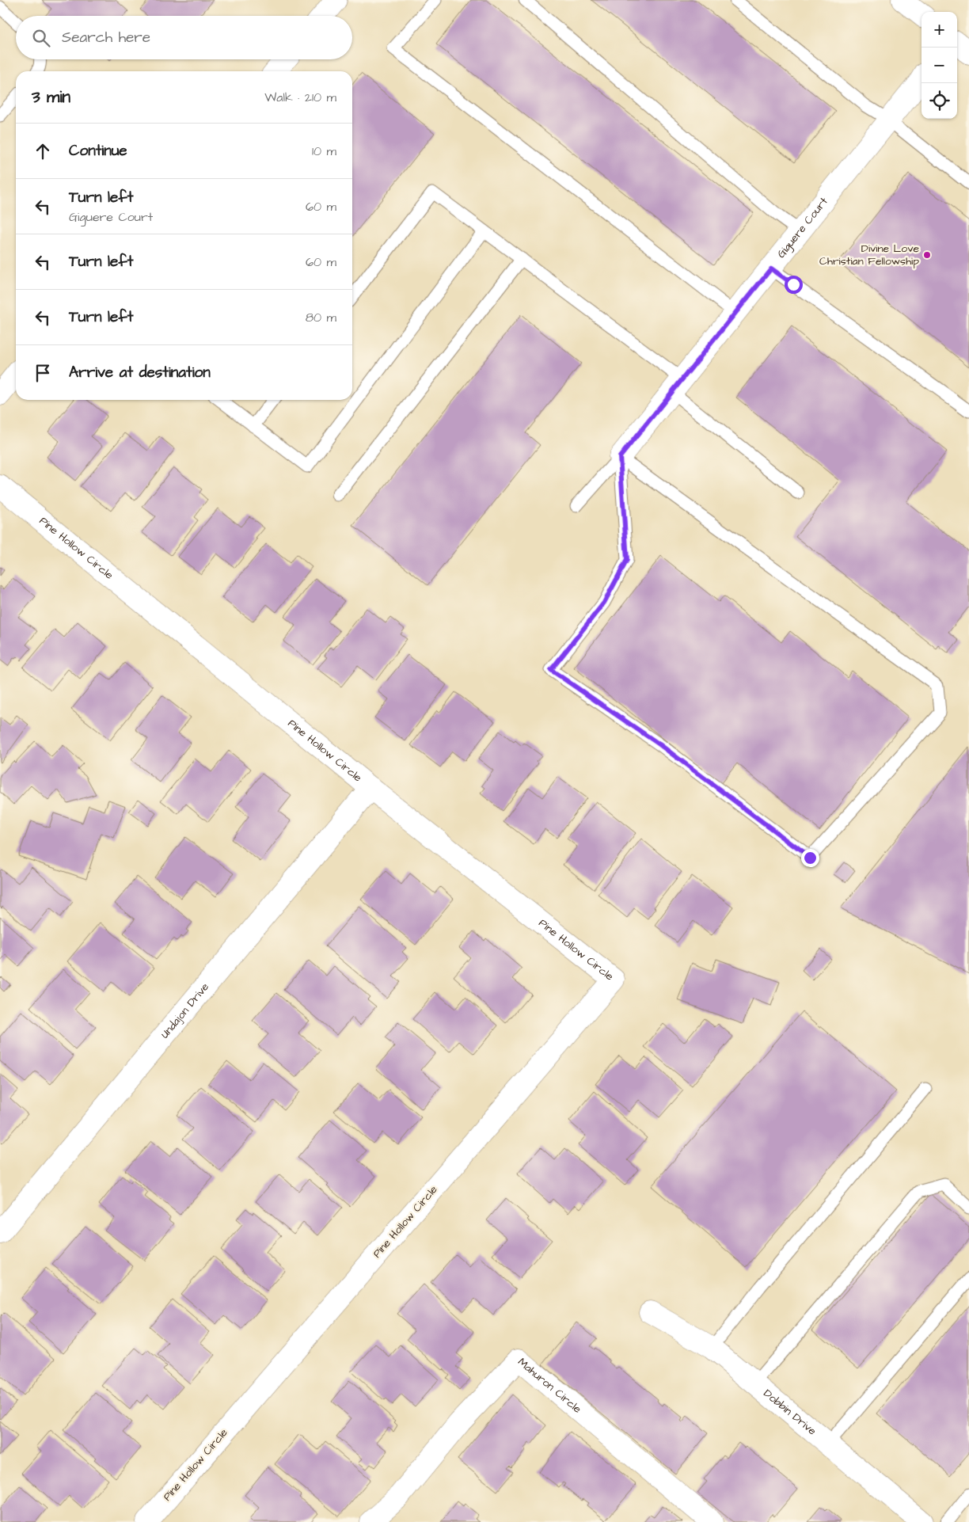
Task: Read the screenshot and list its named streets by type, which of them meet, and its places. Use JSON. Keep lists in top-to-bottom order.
{
  "streets": {
    "street": [
      "Giguere Court",
      "Pine Hollow Circle",
      "Undajon Drive",
      "Mahuron Circle",
      "Dobbin Drive"
    ]
  },
  "crossings": [
    ["Pine Hollow Circle", "Undajon Drive"]
  ],
  "places": ["Divine Love Christian Fellowship"],
  "page": {
    "map_buttons": ["+", "−"],
    "search": "Search here",
    "heading": ["3 min", "Walk · 210 m"],
    "list": [
      ["Continue", "10 m"],
      ["Turn left", "Giguere Court", "60 m"],
      ["Turn left", "60 m"],
      ["Turn left", "80 m"],
      "Arrive at destination"
    ]
  }
}
